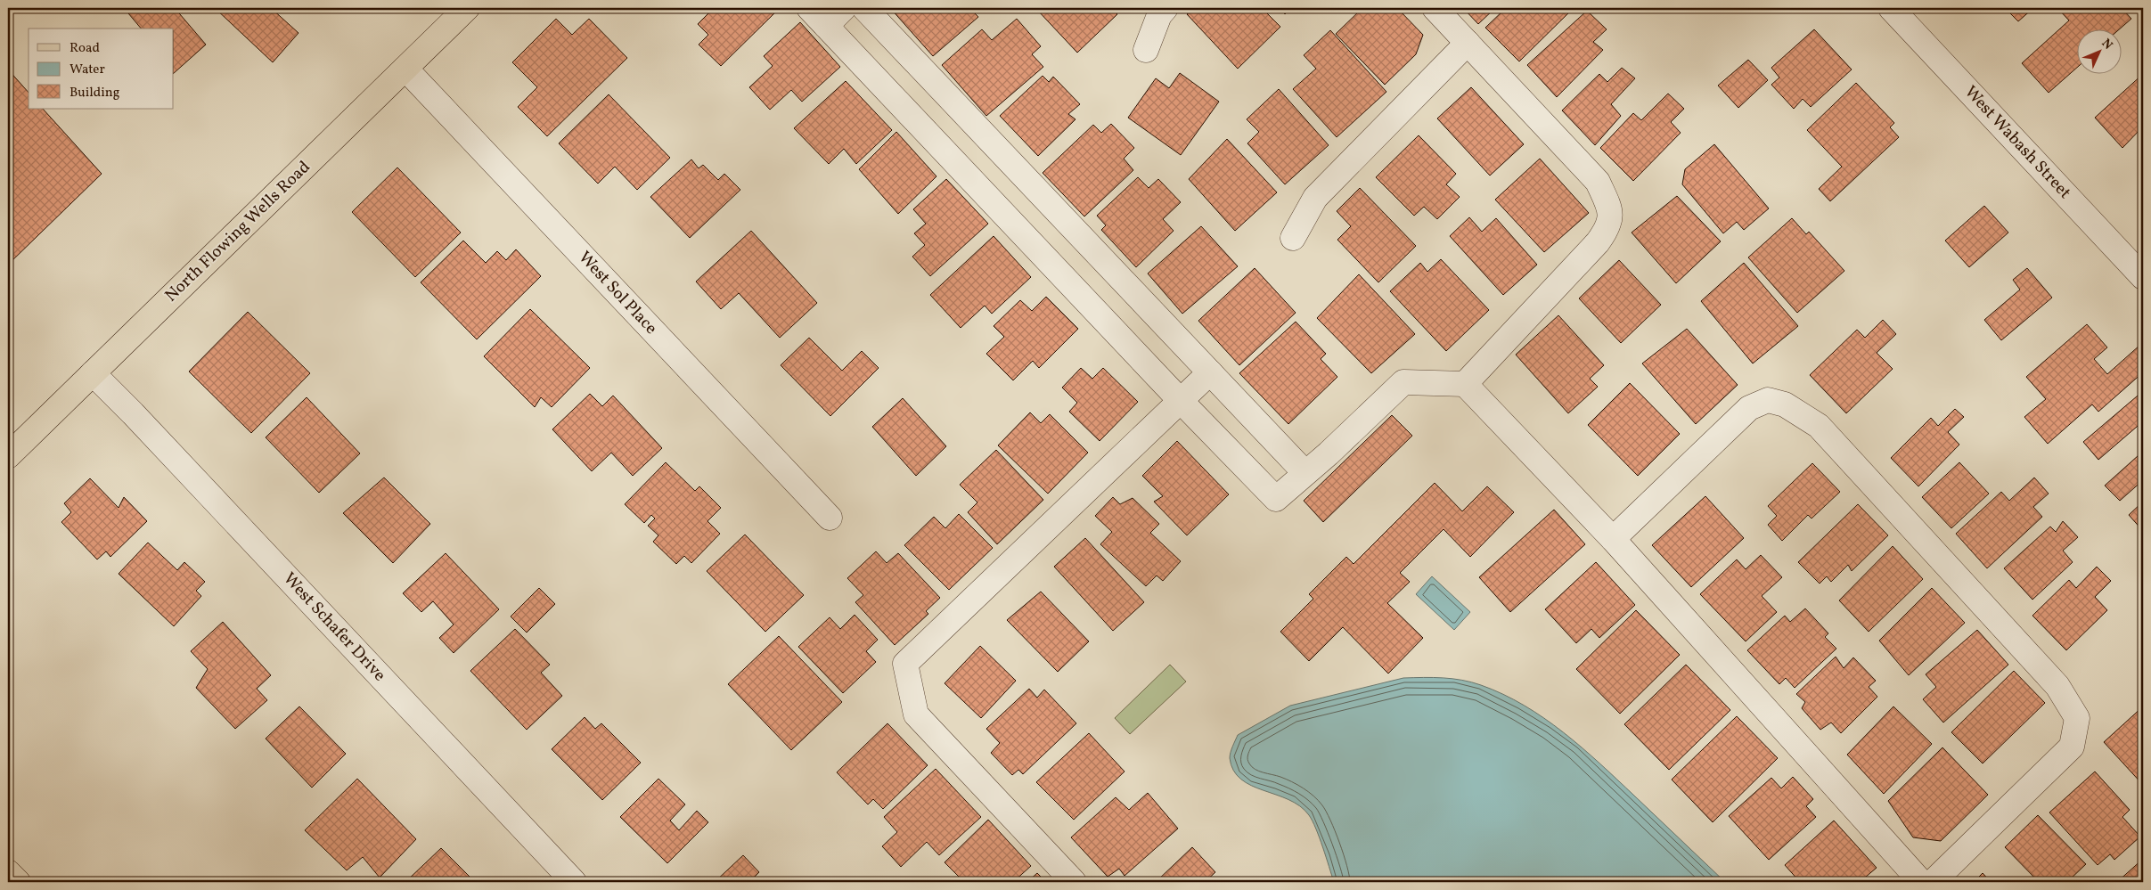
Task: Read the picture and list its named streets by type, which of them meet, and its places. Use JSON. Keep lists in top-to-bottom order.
{
  "streets": {
    "main road": ["North Flowing Wells Road"],
    "street": ["West Wabash Street", "West Sol Place", "West Schafer Drive"]
  },
  "crossings": [
    ["North Flowing Wells Road", "West Sol Place"],
    ["North Flowing Wells Road", "West Schafer Drive"]
  ],
  "legend": ["Road", "Water", "Building"],
  "north": "top right"
}
